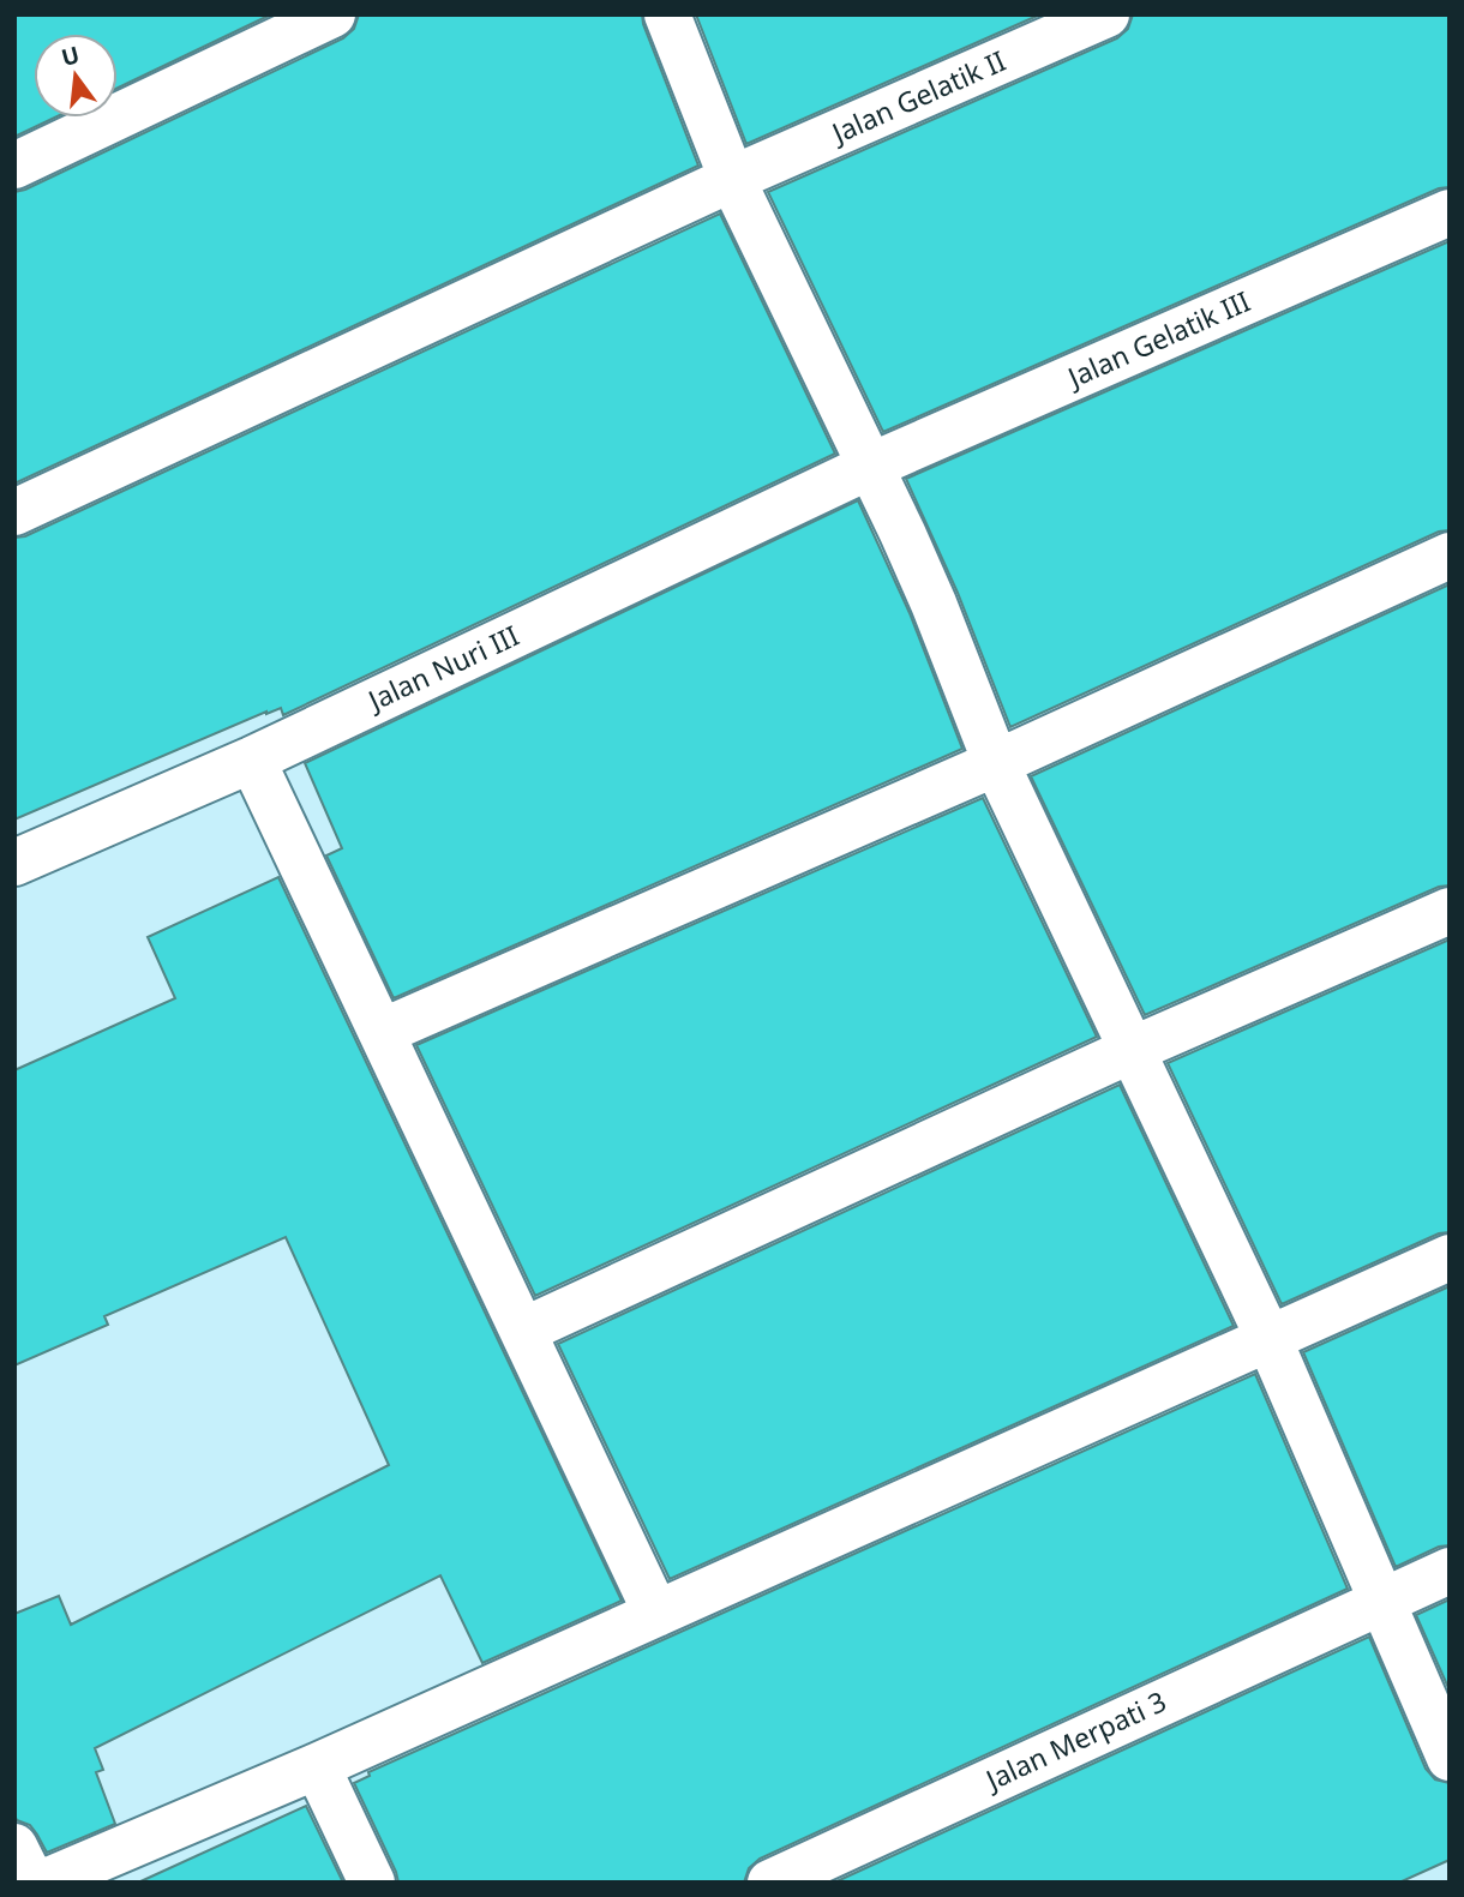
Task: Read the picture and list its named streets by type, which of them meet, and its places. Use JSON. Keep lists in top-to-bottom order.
{
  "streets": {
    "street": [
      "Jalan Gelatik II",
      "Jalan Gelatik III",
      "Jalan Nuri III",
      "Jalan Merpati 3"
    ]
  },
  "crossings": [
    ["Jalan Gelatik III", "Jalan Nuri III"]
  ],
  "north": "top"
}
